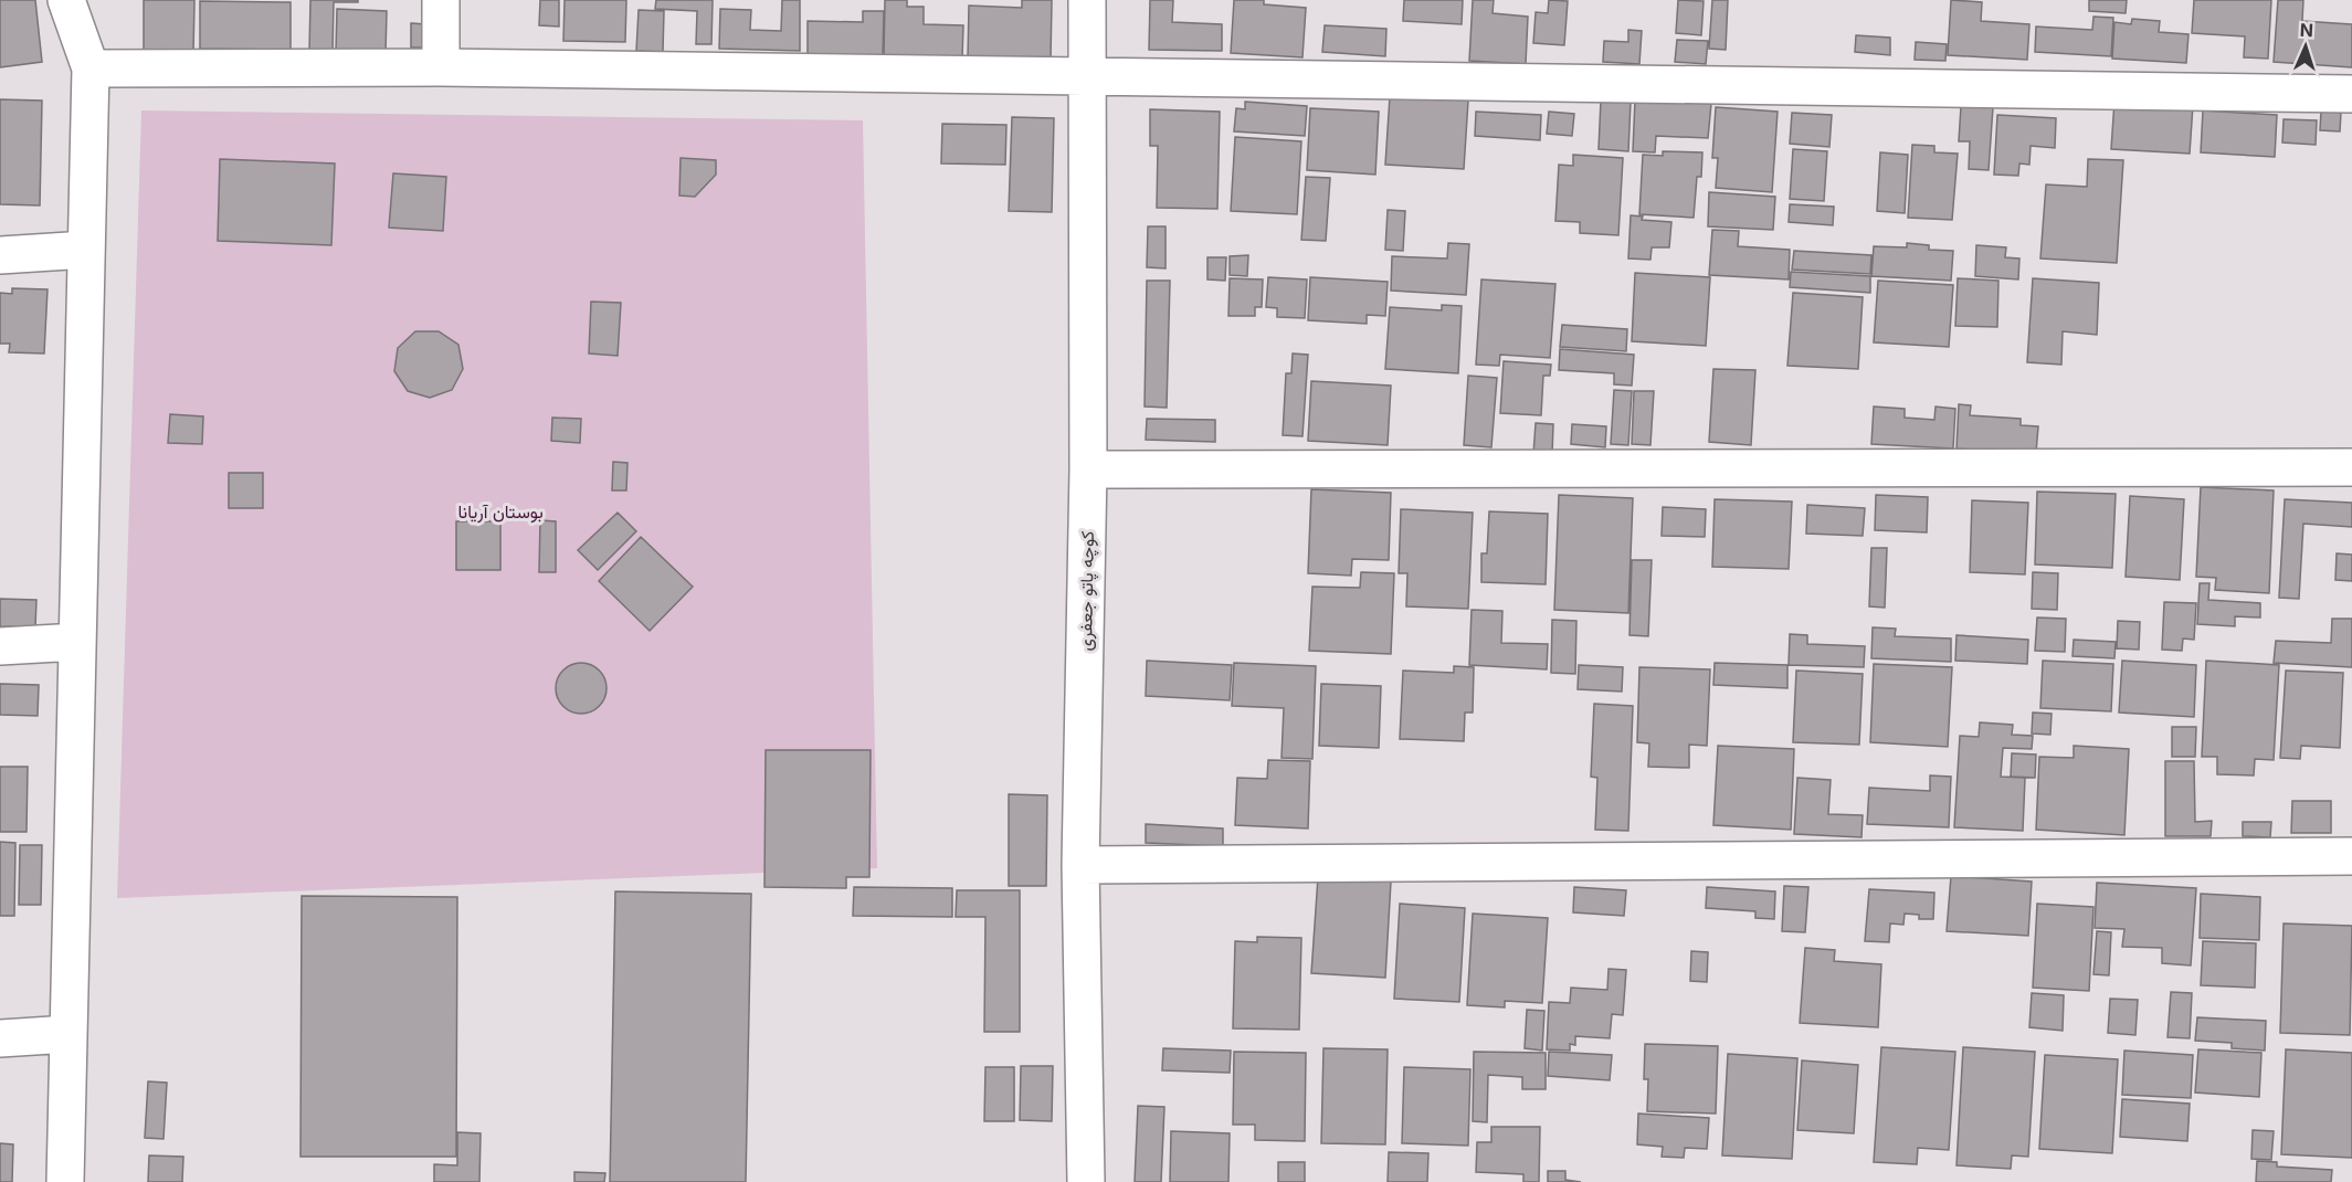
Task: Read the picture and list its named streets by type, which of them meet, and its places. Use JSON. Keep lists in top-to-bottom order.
{
  "streets": {
    "street": ["کوچه پاتو جعفری"]
  },
  "parks": ["بوستان آریانا"],
  "north": "top"
}
